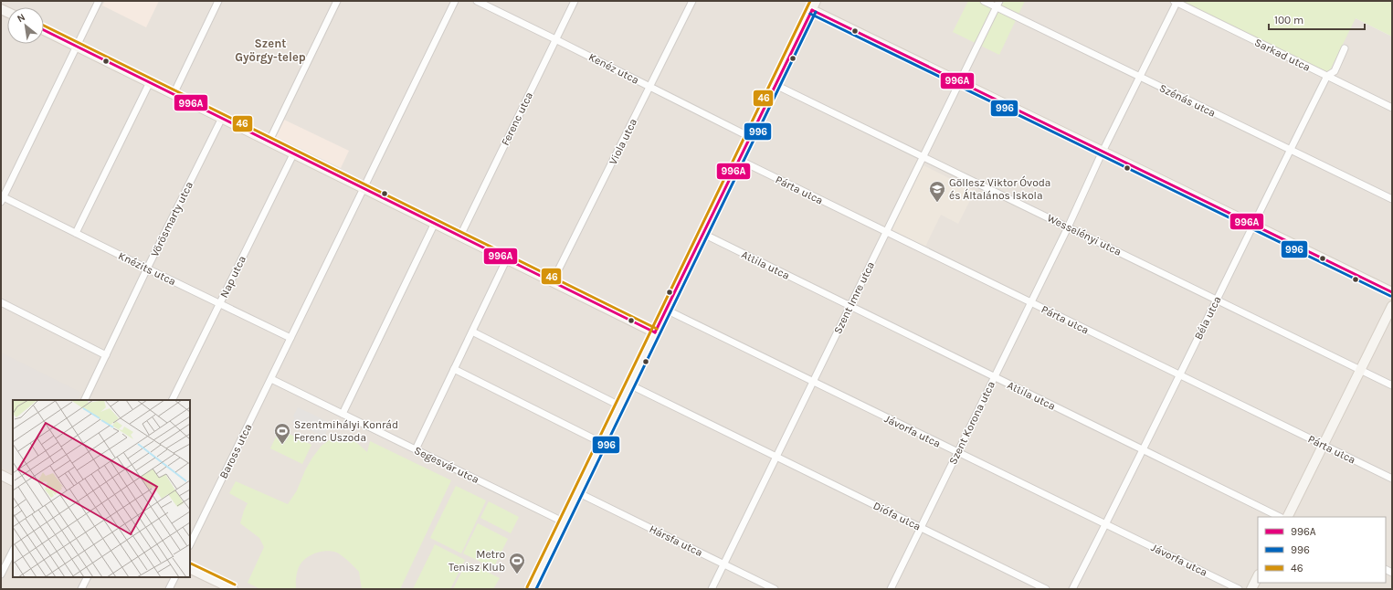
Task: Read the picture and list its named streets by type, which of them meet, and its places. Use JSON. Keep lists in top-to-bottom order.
{
  "streets": {
    "street": [
      "Sarkad utca",
      "Kenéz utca",
      "Szénás utca",
      "Ferenc utca",
      "Viola utca",
      "Párta utca",
      "Vörösmarty utca",
      "Wesselényi utca",
      "Attila utca",
      "Knézits utca",
      "Nap utca",
      "Szent Imre utca",
      "Béla utca",
      "Szent Korona utca",
      "Jávorfa utca",
      "Baross utca",
      "Segesvár utca",
      "Diófa utca",
      "Hársfa utca"
    ]
  },
  "crossings": [
    ["Sarkad utca", "Béla utca"],
    ["Sarkad utca", "Szent Korona utca"],
    ["Kenéz utca", "Ferenc utca"],
    ["Kenéz utca", "Viola utca"],
    ["Szénás utca", "Szent Imre utca"],
    ["Szénás utca", "Béla utca"],
    ["Szénás utca", "Szent Korona utca"],
    ["Párta utca", "Szent Imre utca"],
    ["Párta utca", "Béla utca"],
    ["Párta utca", "Szent Korona utca"],
    ["Vörösmarty utca", "Knézits utca"],
    ["Wesselényi utca", "Szent Imre utca"],
    ["Wesselényi utca", "Béla utca"],
    ["Wesselényi utca", "Szent Korona utca"],
    ["Attila utca", "Szent Imre utca"],
    ["Attila utca", "Béla utca"],
    ["Attila utca", "Szent Korona utca"],
    ["Knézits utca", "Nap utca"],
    ["Knézits utca", "Baross utca"],
    ["Szent Imre utca", "Jávorfa utca"],
    ["Szent Imre utca", "Diófa utca"],
    ["Szent Imre utca", "Hársfa utca"],
    ["Béla utca", "Jávorfa utca"],
    ["Szent Korona utca", "Jávorfa utca"],
    ["Szent Korona utca", "Diófa utca"],
    ["Baross utca", "Segesvár utca"]
  ],
  "districts": ["Szent György-telep"],
  "places": {
    "school or university": ["Göllesz Viktor Óvoda és Általános Iskola"],
    "sports": ["Szentmihályi Konrád Ferenc Uszoda", "Metro Tenisz Klub"]
  },
  "lines": ["transit line 46", "transit line 996A", "transit line 996"],
  "legend": ["996A", "996", "46"],
  "scale_bar": "100 m",
  "north": "top left"
}
